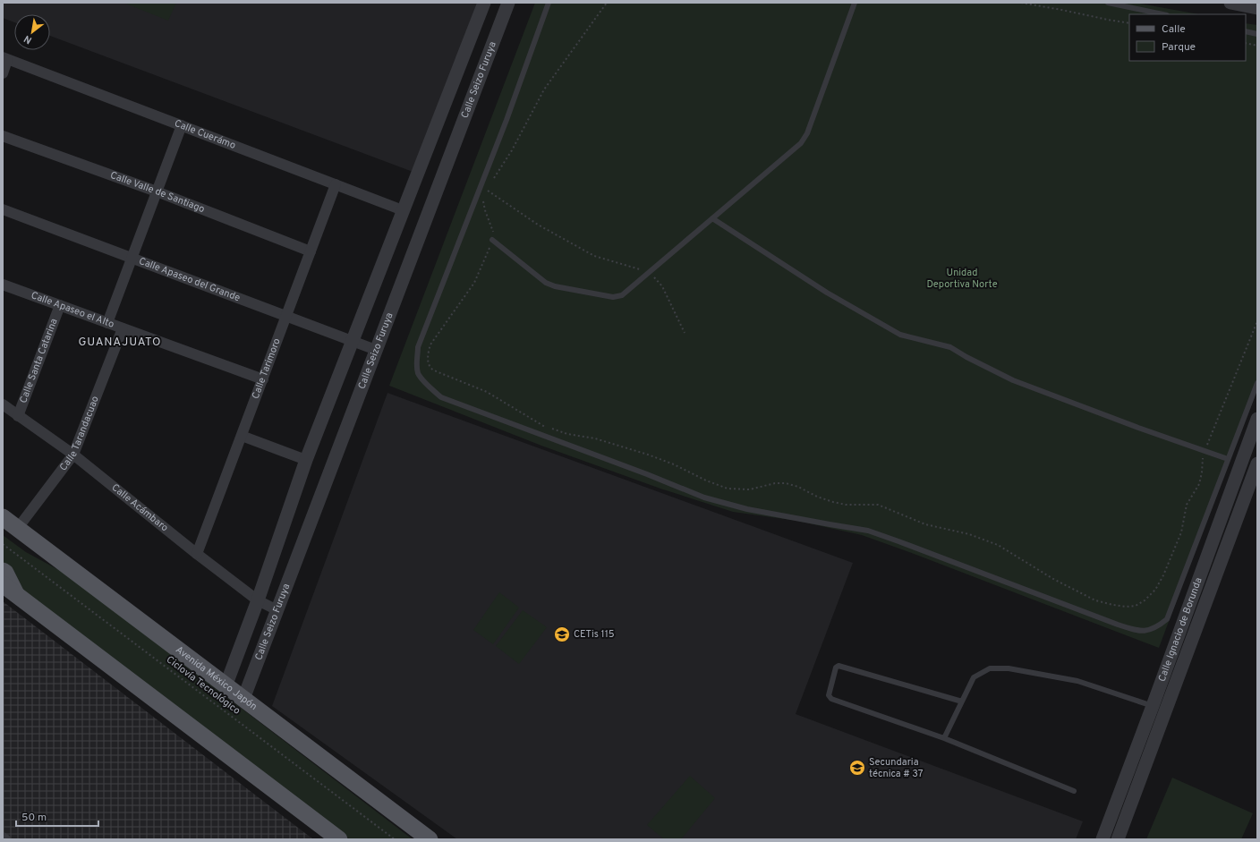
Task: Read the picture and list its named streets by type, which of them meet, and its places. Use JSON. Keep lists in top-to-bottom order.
{
  "streets": {
    "main road": ["Avenida México Japón"],
    "street": [
      "Calle Seizo Furuya",
      "Calle Cuerámo",
      "Calle Valle de Santiago",
      "Calle Apaseo del Grande",
      "Calle Apaseo el Alto",
      "Calle Santa Catarina",
      "Calle Tarimoro",
      "Calle Tarandacuao",
      "Calle Acámbaro",
      "Calle Ignacio de Borunda"
    ],
    "path": ["Ciclovía Tecnológico"]
  },
  "crossings": [
    ["Calle Seizo Furuya", "Calle Apaseo del Grande"],
    ["Calle Seizo Furuya", "Calle Acámbaro"],
    ["Calle Seizo Furuya", "Avenida México Japón"],
    ["Calle Cuerámo", "Calle Tarimoro"],
    ["Calle Valle de Santiago", "Calle Tarimoro"],
    ["Calle Apaseo del Grande", "Calle Tarimoro"],
    ["Calle Apaseo el Alto", "Calle Santa Catarina"],
    ["Calle Apaseo el Alto", "Calle Tarimoro"],
    ["Calle Apaseo el Alto", "Calle Tarandacuao"],
    ["Calle Santa Catarina", "Calle Acámbaro"],
    ["Calle Tarimoro", "Calle Acámbaro"],
    ["Calle Tarandacuao", "Calle Acámbaro"],
    ["Calle Tarandacuao", "Avenida México Japón"]
  ],
  "districts": ["GUANAJUATO"],
  "parks": ["Unidad Deportiva Norte"],
  "places": {
    "school or university": ["CETis 115", "Secundaria técnica # 37"]
  },
  "legend": ["Calle", "Parque"],
  "scale_bar": "50 m",
  "north": "bottom left"
}
